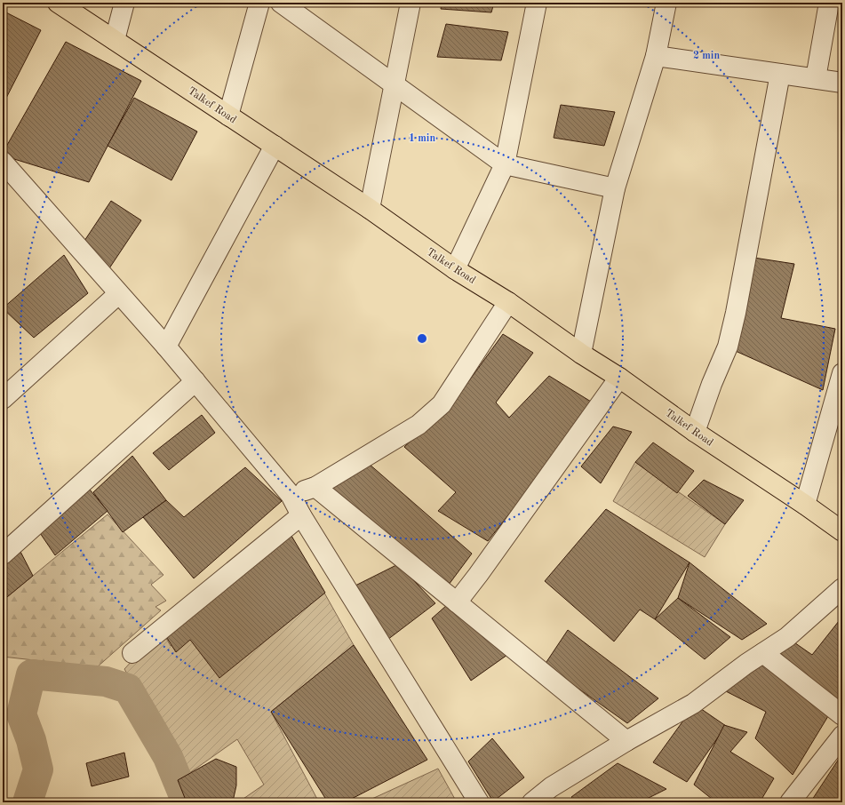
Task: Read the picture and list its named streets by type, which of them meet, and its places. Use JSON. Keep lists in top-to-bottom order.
{
  "streets": {
    "main road": ["Talkef Road"]
  },
  "rings": ["2 min", "1 min"]
}
